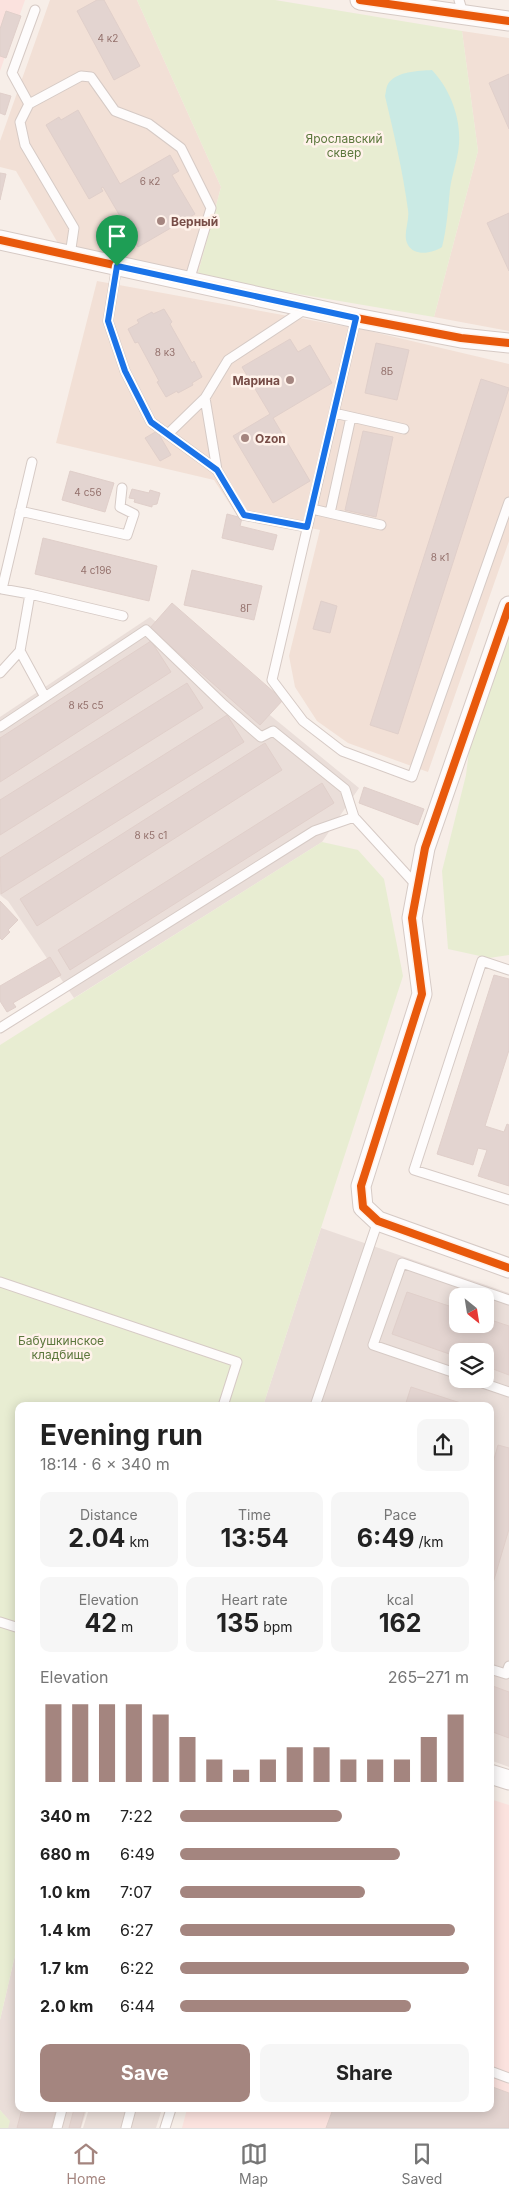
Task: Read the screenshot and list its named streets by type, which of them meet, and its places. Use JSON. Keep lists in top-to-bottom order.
{
  "parks": ["Ярославский сквер", "Бабушкинское кладбище"],
  "places": ["Верный", "Марина", "Ozon"],
  "house_numbers": [
    "4 к2",
    "6 к2",
    "8 к3",
    "8Б",
    "4 с56",
    "8 к1",
    "4 с196",
    "8Г",
    "8 к5 с5",
    "8 к5 с1"
  ],
  "north": "bottom right",
  "page": {
    "heading": ["Evening run", "18:14 · 6 × 340 m"],
    "stats": [
      ["Distance", "2.04 km"],
      ["Time", "13:54"],
      ["Pace", "6:49 /km"],
      ["Elevation", "42 m"],
      ["Heart rate", "135 bpm"],
      ["kcal", "162"]
    ],
    "chart": ["Elevation", "265–271 m"],
    "list": [
      {
        "name": "340 m",
        "note": "7:22"
      },
      {
        "name": "680 m",
        "note": "6:49"
      },
      {
        "name": "1.0 km",
        "note": "7:07"
      },
      {
        "name": "1.4 km",
        "note": "6:27"
      },
      {
        "name": "1.7 km",
        "note": "6:22"
      },
      {
        "name": "2.0 km",
        "note": "6:44"
      }
    ],
    "buttons": ["Save", "Share"],
    "tabs": ["Home", "Map", "Saved"]
  }
}
